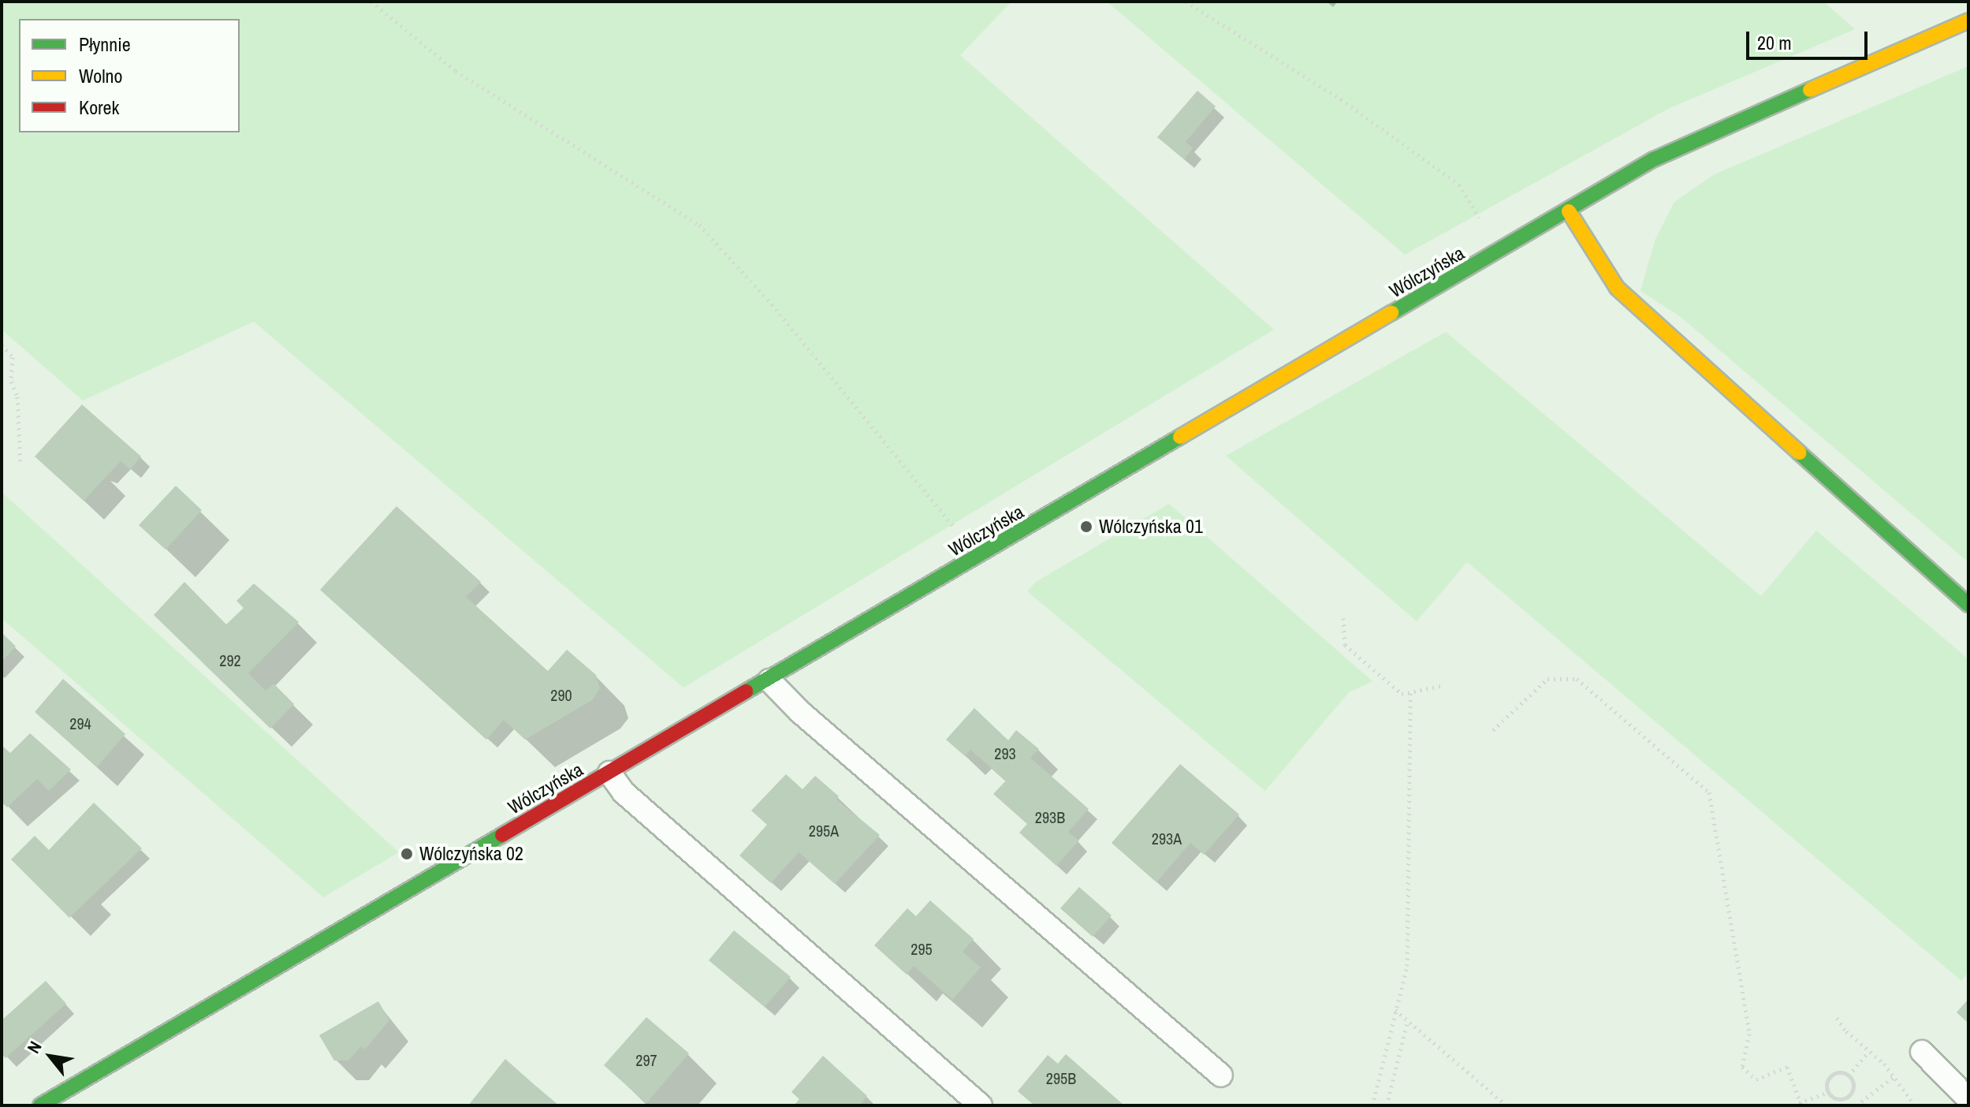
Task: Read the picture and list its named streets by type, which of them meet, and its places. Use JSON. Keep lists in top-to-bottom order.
{
  "streets": {
    "street": ["Wólczyńska"]
  },
  "places": ["Wólczyńska 01", "Wólczyńska 02"],
  "house_numbers": [
    "292",
    "290",
    "294",
    "293",
    "293B",
    "295A",
    "293A",
    "295",
    "297",
    "295B"
  ],
  "legend": ["Płynnie", "Wolno", "Korek"],
  "scale_bar": "20 m",
  "north": "top left"
}
